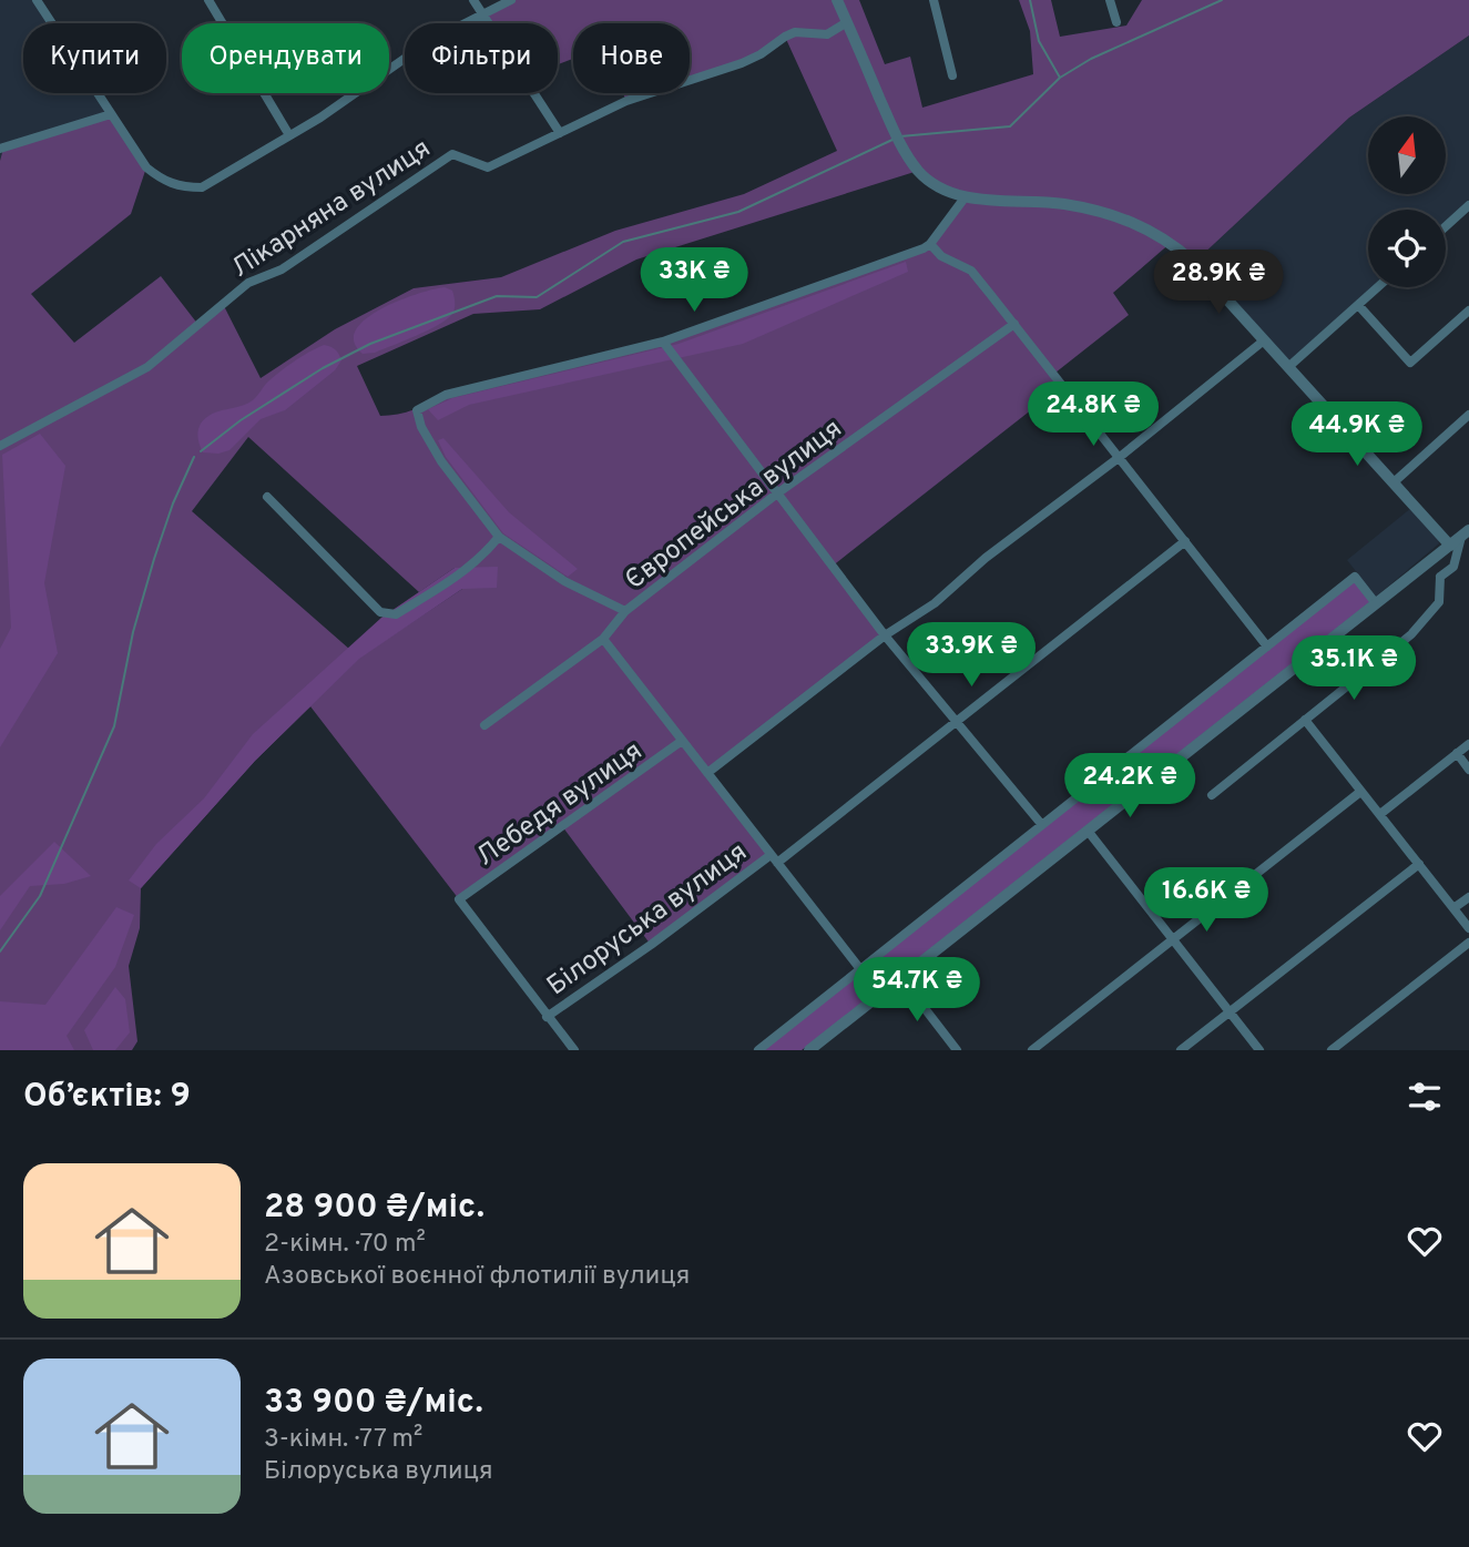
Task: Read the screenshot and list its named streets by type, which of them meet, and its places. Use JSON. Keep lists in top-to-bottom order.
{
  "streets": {
    "street": [
      "Лікарняна вулиця",
      "Європейська вулиця",
      "Лебедя вулиця",
      "Білоруська вулиця"
    ]
  },
  "crossings": [
    ["Лебедя вулиця", "Білоруська вулиця"]
  ],
  "north": "top",
  "page": {
    "chip": [
      "Купити",
      "Орендувати",
      "Фільтри",
      "Нове"
    ],
    "price": [
      "33K ₴",
      "28.9K ₴",
      "24.8K ₴",
      "44.9K ₴",
      "33.9K ₴",
      "35.1K ₴",
      "24.2K ₴",
      "16.6K ₴",
      "54.7K ₴"
    ],
    "heading": "Об’єктів: 9",
    "list": [
      {
        "name": "28 900 ₴/міс.",
        "note": "2-кімн. · 70 m² · Азовської воєнної флотилії вулиця"
      },
      {
        "name": "33 900 ₴/міс.",
        "note": "3-кімн. · 77 m² · Білоруська вулиця"
      }
    ]
  }
}
